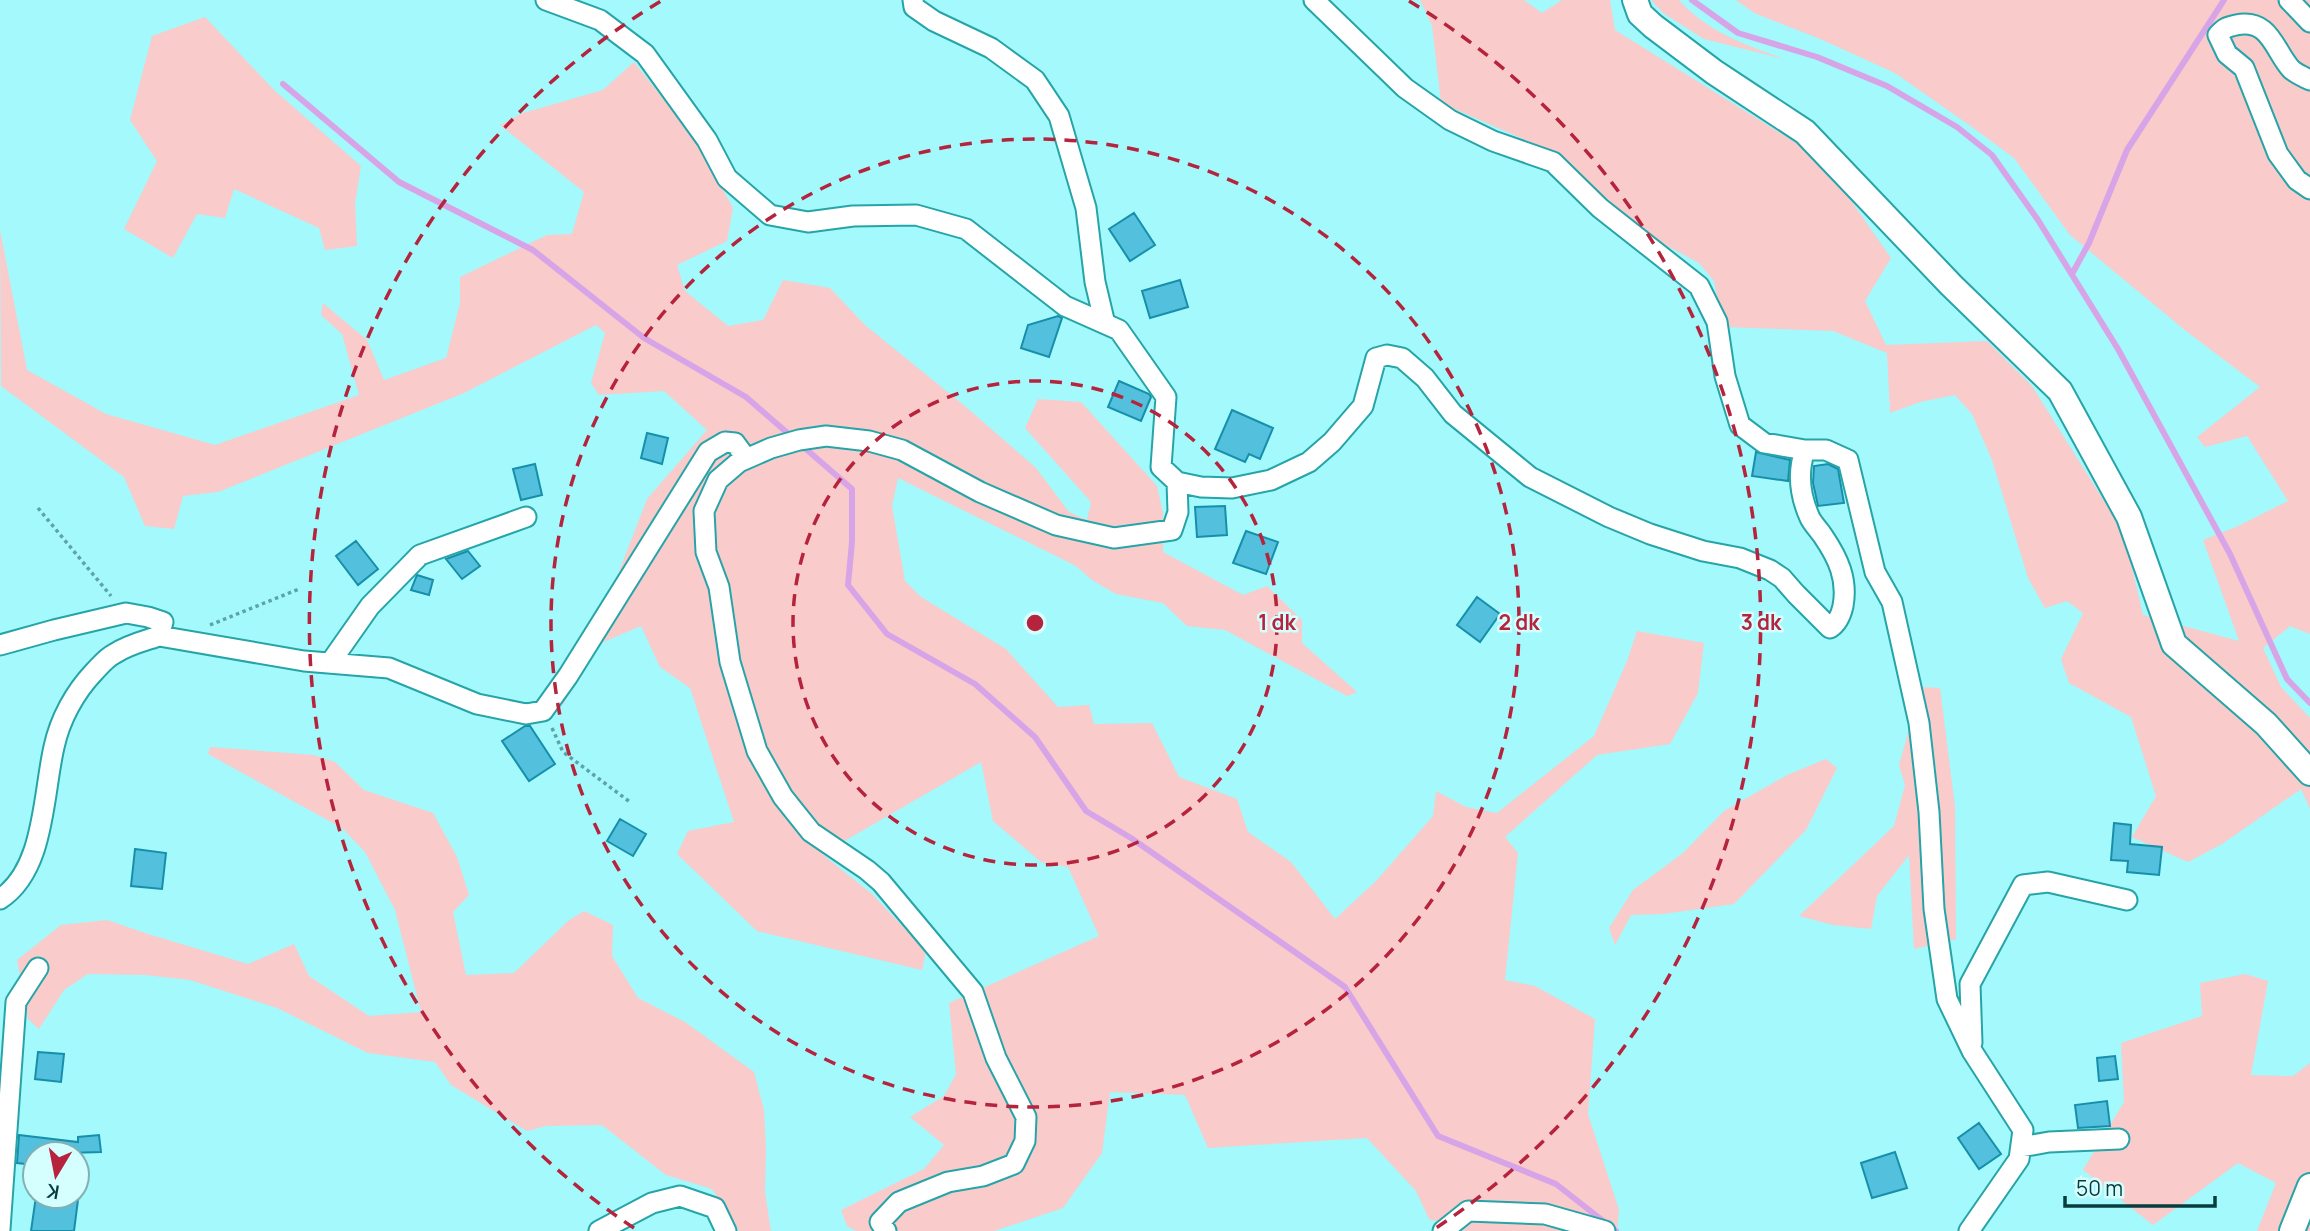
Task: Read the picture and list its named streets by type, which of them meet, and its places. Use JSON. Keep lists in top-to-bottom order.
{
  "scale_bar": "50 m",
  "north": "bottom",
  "rings": ["1 dk", "2 dk", "3 dk"]
}
